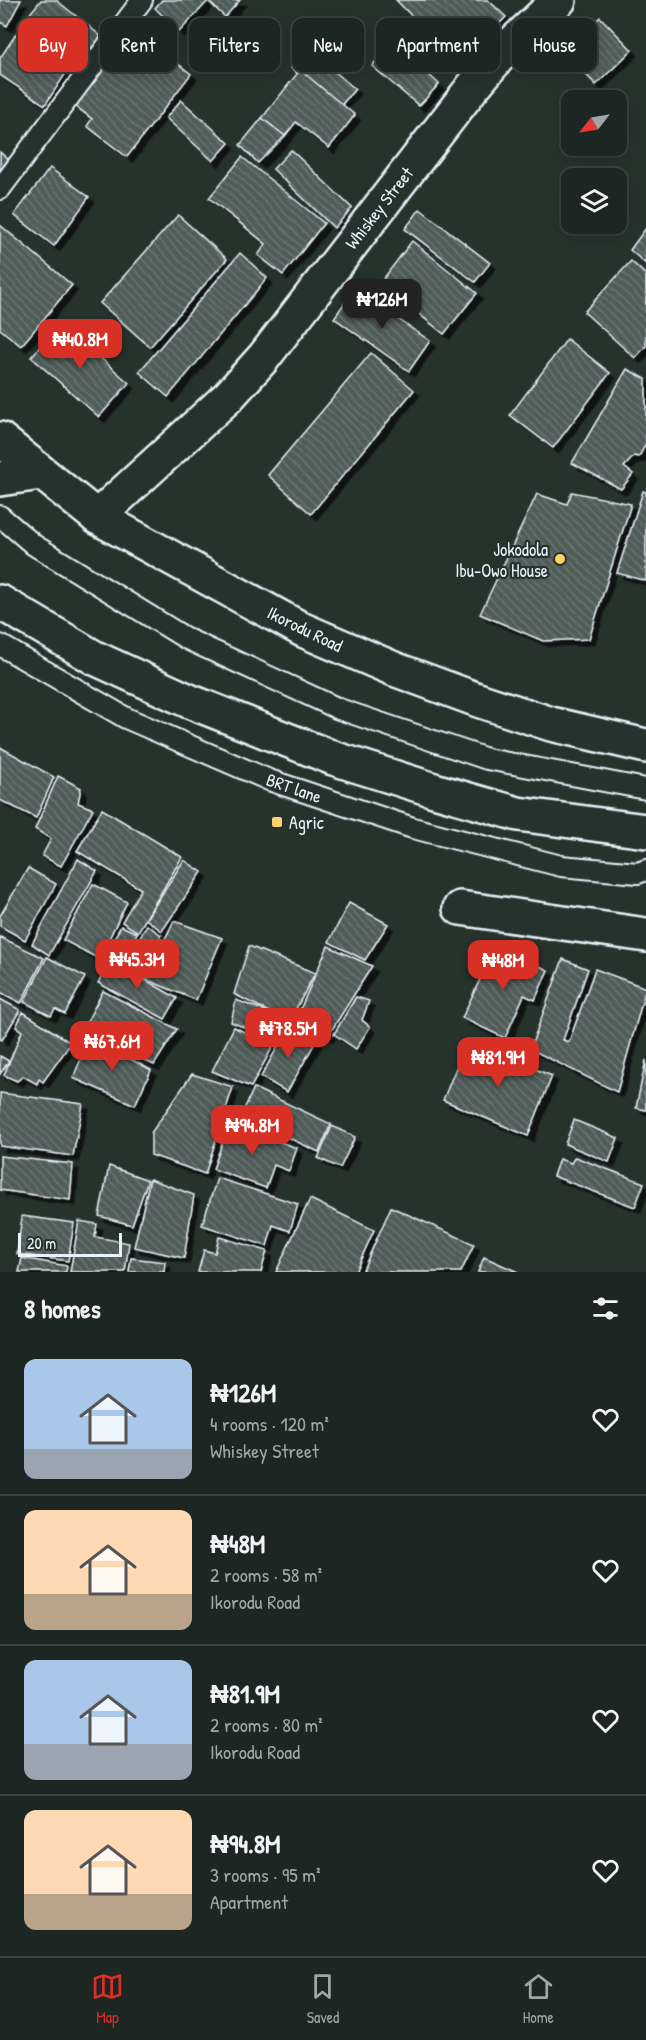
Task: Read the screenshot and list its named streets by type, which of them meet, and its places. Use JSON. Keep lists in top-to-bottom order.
{
  "streets": {
    "main road": ["Whiskey Street", "Ikorodu Road"],
    "lane": ["BRT lane"]
  },
  "crossings": [
    ["Whiskey Street", "Ikorodu Road"]
  ],
  "places": {
    "other": ["Jokodola Ibu-Owo House"],
    "transit": ["Agric"]
  },
  "scale_bar": "20 m",
  "north": "bottom left",
  "page": {
    "chip": [
      "Buy",
      "Rent",
      "Filters",
      "New",
      "Apartment",
      "House"
    ],
    "price": [
      "₦126M",
      "₦40.8M",
      "₦45.3M",
      "₦48M",
      "₦78.5M",
      "₦67.6M",
      "₦81.9M",
      "₦94.8M"
    ],
    "scale": "20 m",
    "heading": "8 homes",
    "list": [
      {
        "name": "₦126M",
        "note": "4 rooms · 120 m² · Whiskey Street"
      },
      {
        "name": "₦48M",
        "note": "2 rooms · 58 m² · Ikorodu Road"
      },
      {
        "name": "₦81.9M",
        "note": "2 rooms · 80 m² · Ikorodu Road"
      },
      {
        "name": "₦94.8M",
        "note": "3 rooms · 95 m² · Apartment"
      }
    ],
    "tabs": ["Map", "Saved", "Home"]
  }
}
